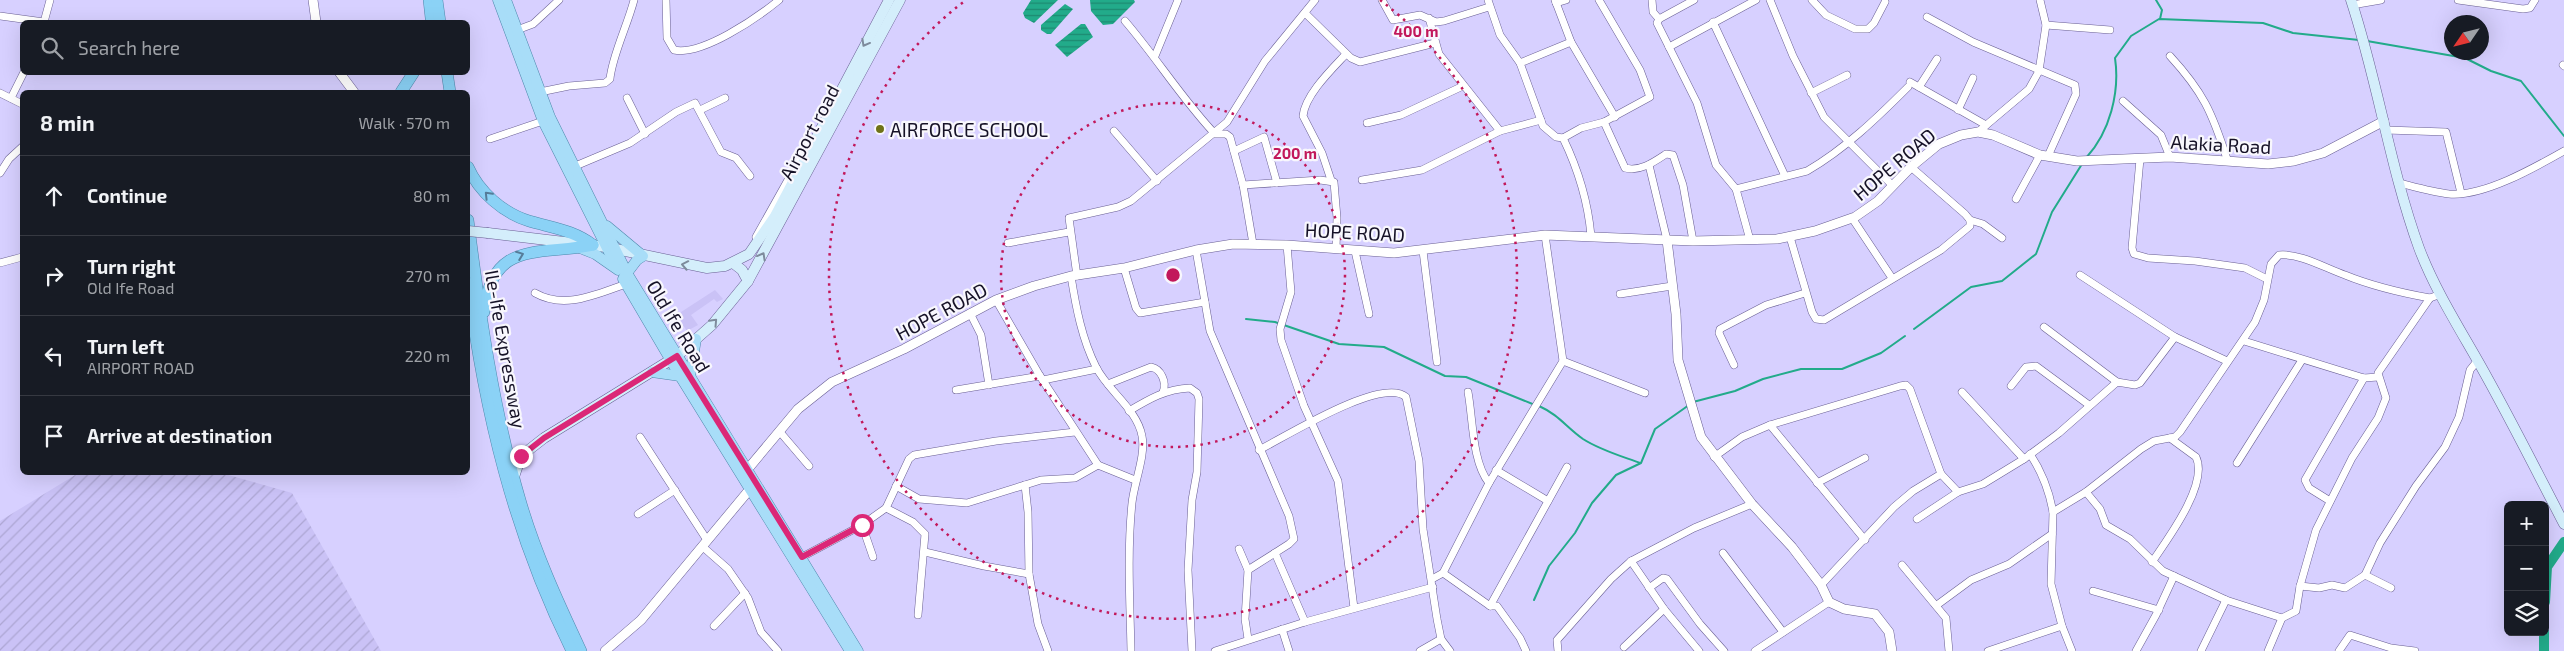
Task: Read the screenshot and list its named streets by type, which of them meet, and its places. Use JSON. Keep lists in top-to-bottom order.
{
  "streets": {
    "highway": ["Ile-Ife Expressway"],
    "main road": ["Airport road", "Old Ife Road"],
    "street": ["Alakia Road", "HOPE ROAD"]
  },
  "crossings": [
    ["Alakia Road", "HOPE ROAD"],
    ["HOPE ROAD", "Old Ife Road"]
  ],
  "places": ["AIRFORCE SCHOOL"],
  "north": "bottom left",
  "page": {
    "search": "Search here",
    "heading": ["8 min", "Walk · 570 m"],
    "list": [
      ["Continue", "80 m"],
      ["Turn right", "Old Ife Road", "270 m"],
      ["Turn left", "AIRPORT ROAD", "220 m"],
      "Arrive at destination"
    ],
    "map_buttons": ["+", "−"]
  },
  "rings": ["400 m", "200 m"]
}
